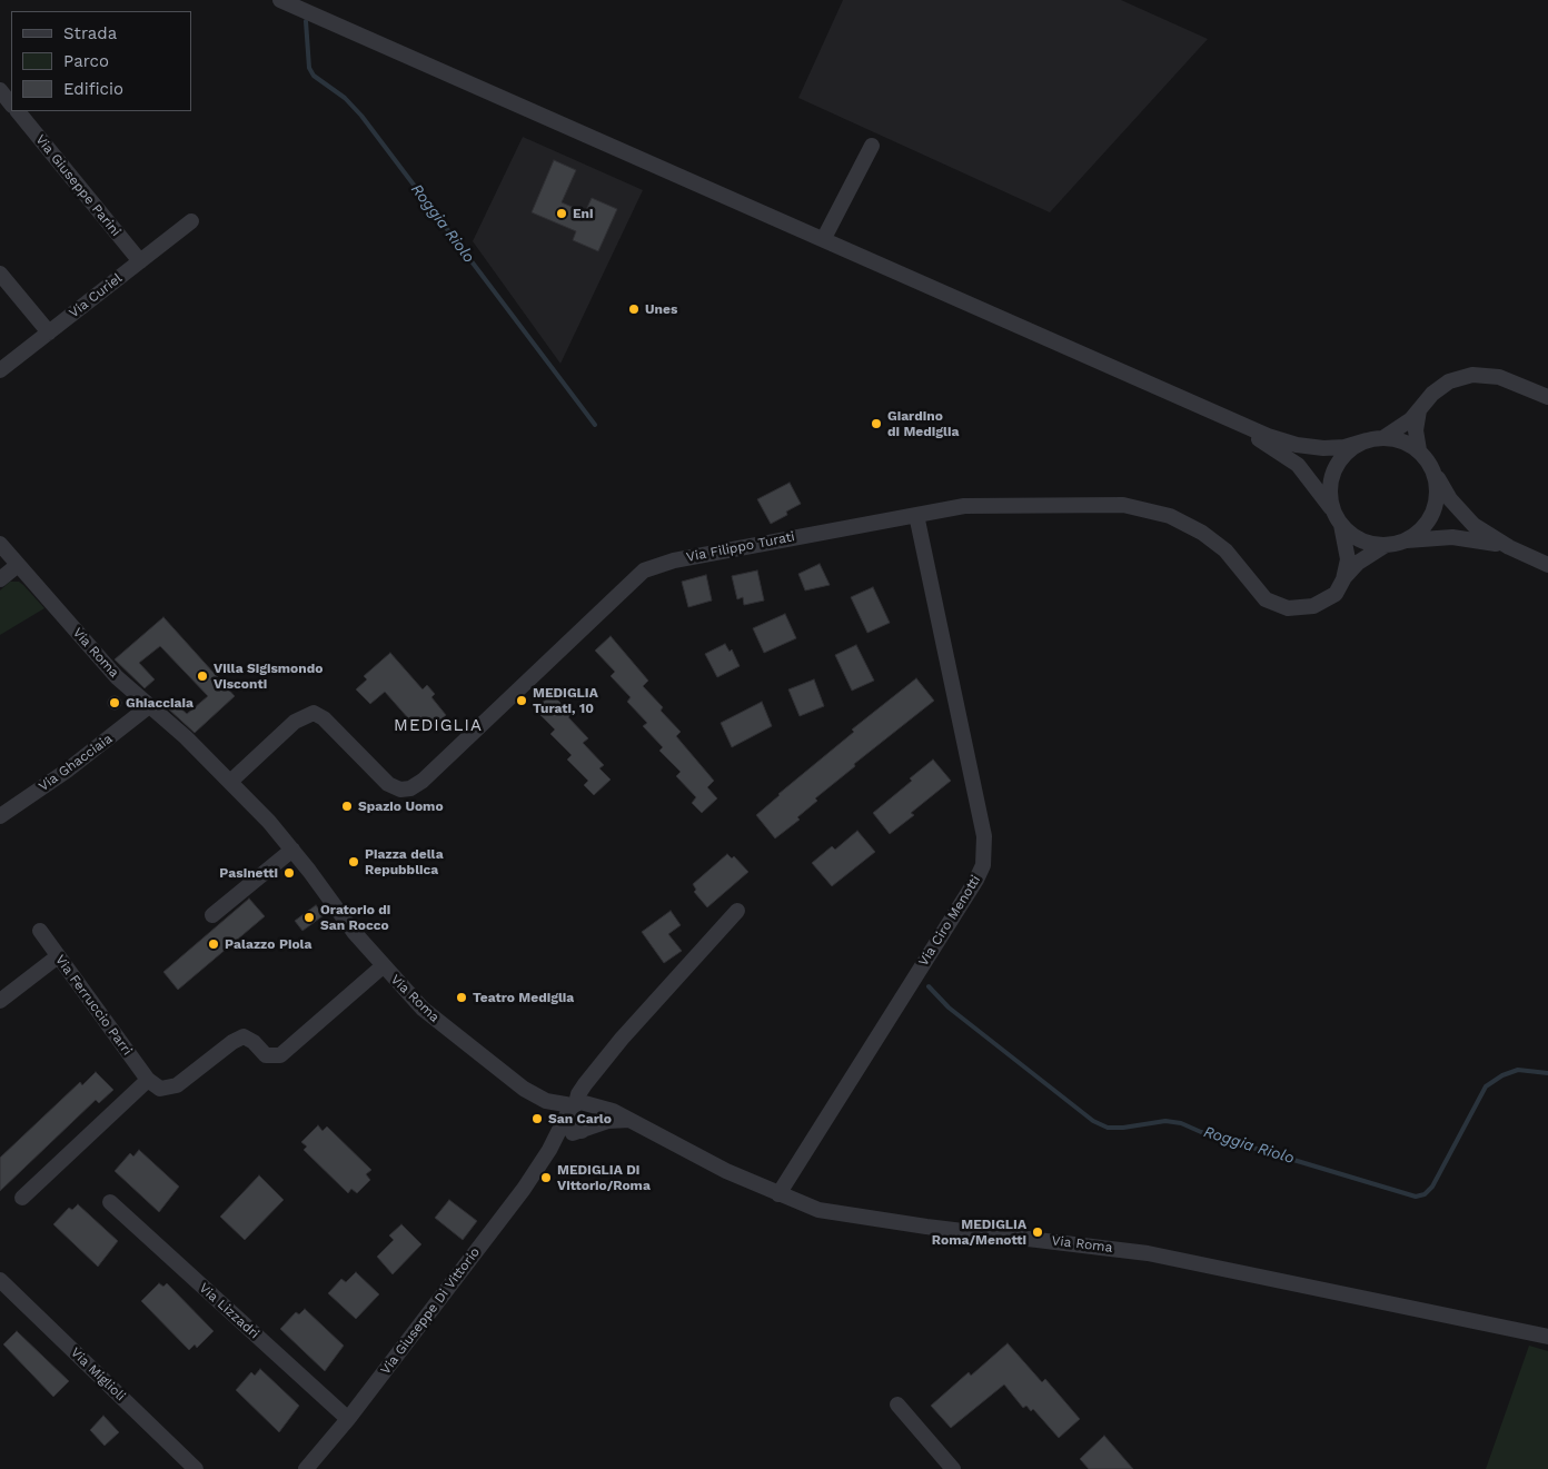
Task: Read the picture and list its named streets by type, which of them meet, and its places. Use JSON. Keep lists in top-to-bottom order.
{
  "streets": {
    "street": [
      "Via Giuseppe Parini",
      "Via Curiel",
      "Via Filippo Turati",
      "Via Roma",
      "Via Ghacciaia",
      "Via Ciro Menotti",
      "Via Ferruccio Parri",
      "Via Lizzadri",
      "Via Giuseppe Di Vittorio",
      "Via Miglioli"
    ]
  },
  "crossings": [
    ["Via Giuseppe Parini", "Via Curiel"],
    ["Via Filippo Turati", "Via Roma"],
    ["Via Filippo Turati", "Via Ciro Menotti"],
    ["Via Roma", "Via Ghacciaia"],
    ["Via Roma", "Via Ciro Menotti"],
    ["Via Roma", "Via Giuseppe Di Vittorio"],
    ["Via Lizzadri", "Via Giuseppe Di Vittorio"]
  ],
  "districts": ["MEDIGLIA"],
  "water": ["Roggia Riolo"],
  "places": [
    "Eni",
    "Unes",
    "Giardino di Mediglia",
    "Villa Sigismondo Visconti",
    "MEDIGLIA Turati, 10",
    "Ghiacciaia",
    "Spazio Uomo",
    "Piazza della Repubblica",
    "Pasinetti",
    "Oratorio di San Rocco",
    "Palazzo Piola",
    "Teatro Mediglia",
    "San Carlo",
    "MEDIGLIA Di Vittorio/Roma",
    "MEDIGLIA Roma/Menotti"
  ],
  "legend": ["Strada", "Parco", "Edificio"]
}
